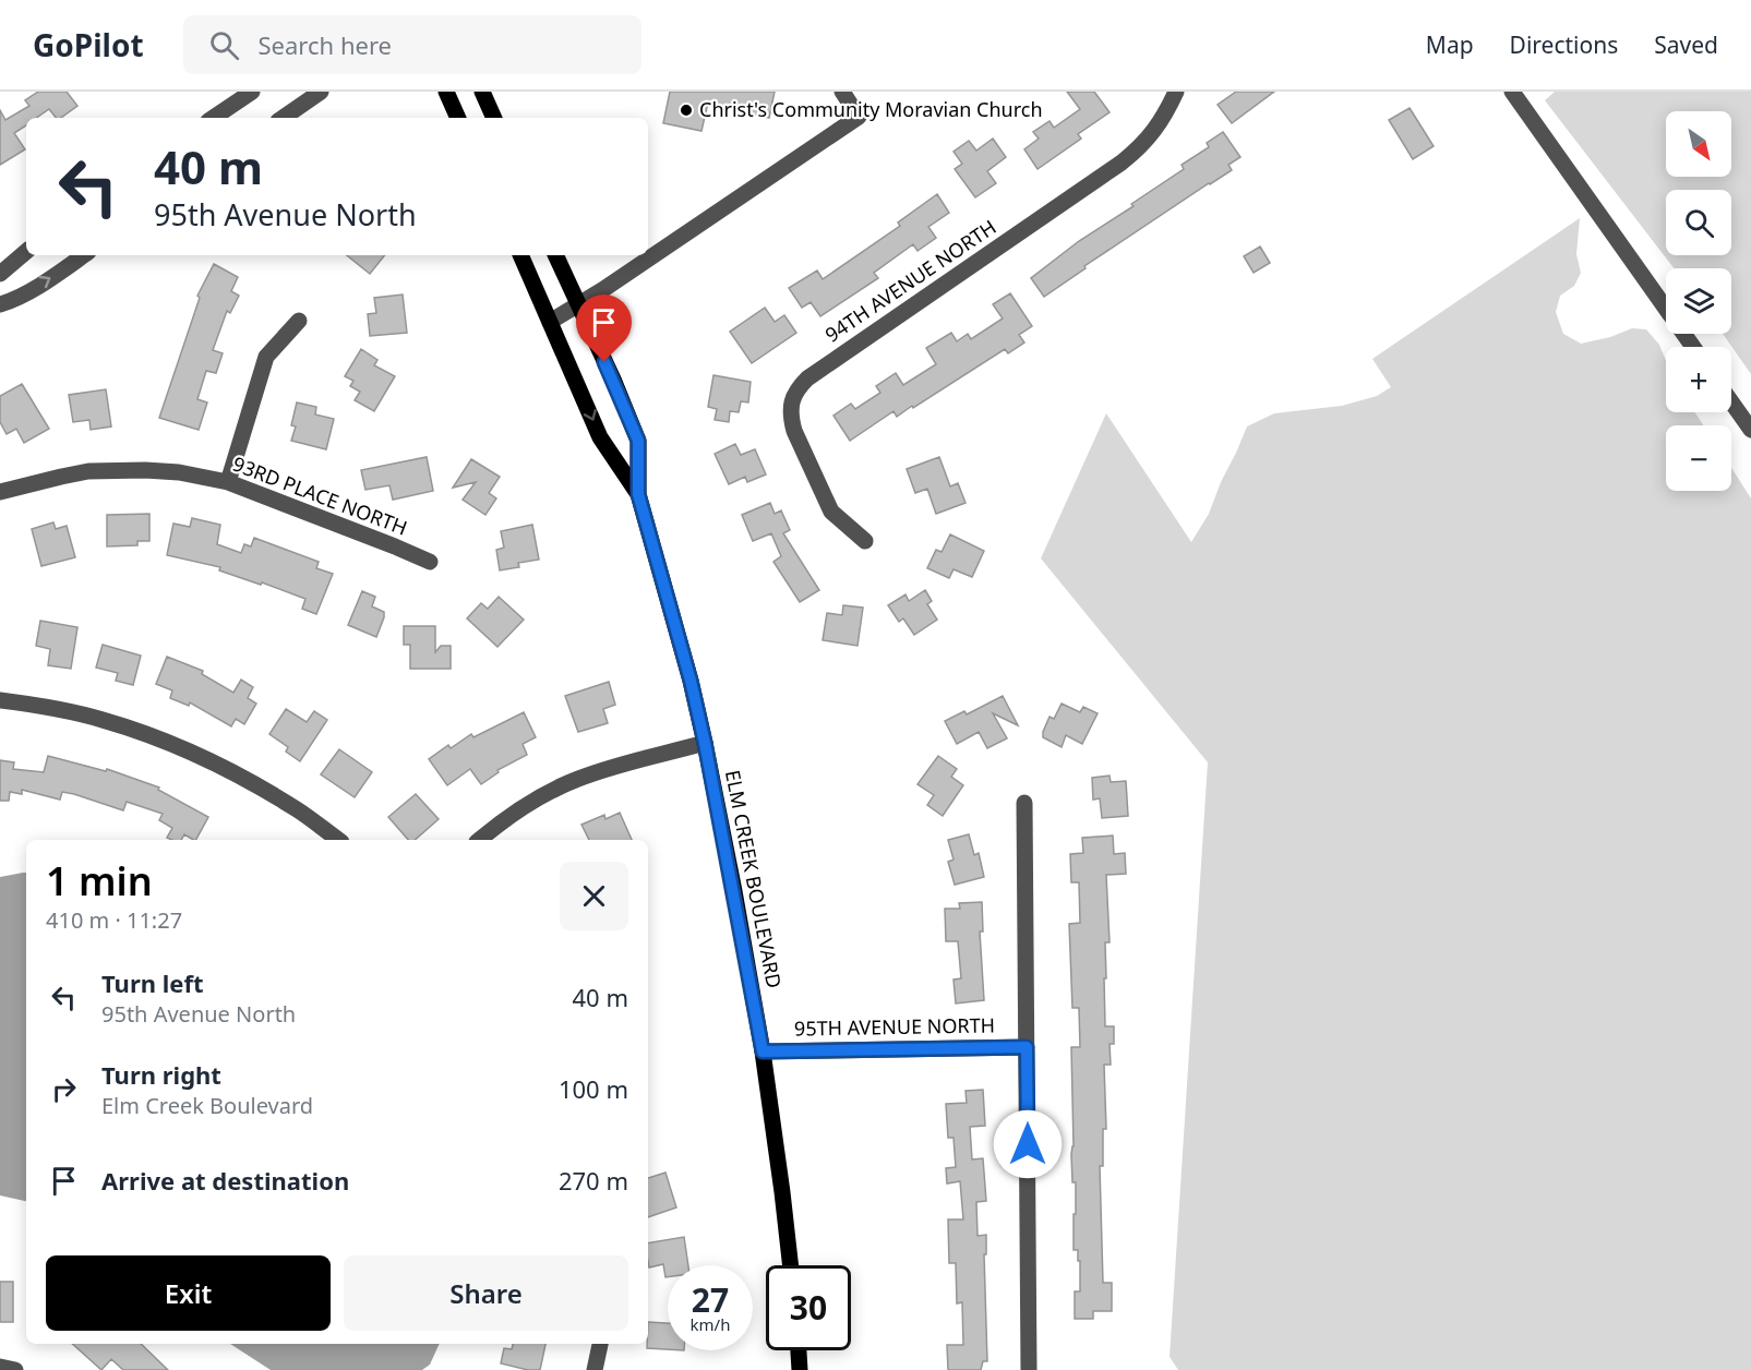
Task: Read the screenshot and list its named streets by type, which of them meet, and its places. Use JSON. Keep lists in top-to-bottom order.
{
  "streets": {
    "main road": ["ELM CREEK BOULEVARD"],
    "street": ["94TH AVENUE NORTH", "93RD PLACE NORTH", "95TH AVENUE NORTH"]
  },
  "crossings": [
    ["ELM CREEK BOULEVARD", "95TH AVENUE NORTH"]
  ],
  "places": ["Christ's Community Moravian Church"],
  "north": "bottom right",
  "page": {
    "header": "GoPilot",
    "search": "Search here",
    "nav": ["Map", "Directions", "Saved"],
    "map_buttons": ["+", "−"],
    "turn": ["40 m", "95th Avenue North"],
    "heading": ["1 min", "410 m · 11:27"],
    "list": [
      {
        "name": "Turn left",
        "note": "95th Avenue North",
        "value": "40 m"
      },
      {
        "name": "Turn right",
        "note": "Elm Creek Boulevard",
        "value": "100 m"
      },
      {
        "name": "Arrive at destination",
        "value": "270 m"
      }
    ],
    "buttons": ["Exit", "Share"],
    "speed": "27 km/h",
    "limit": "30"
  }
}
